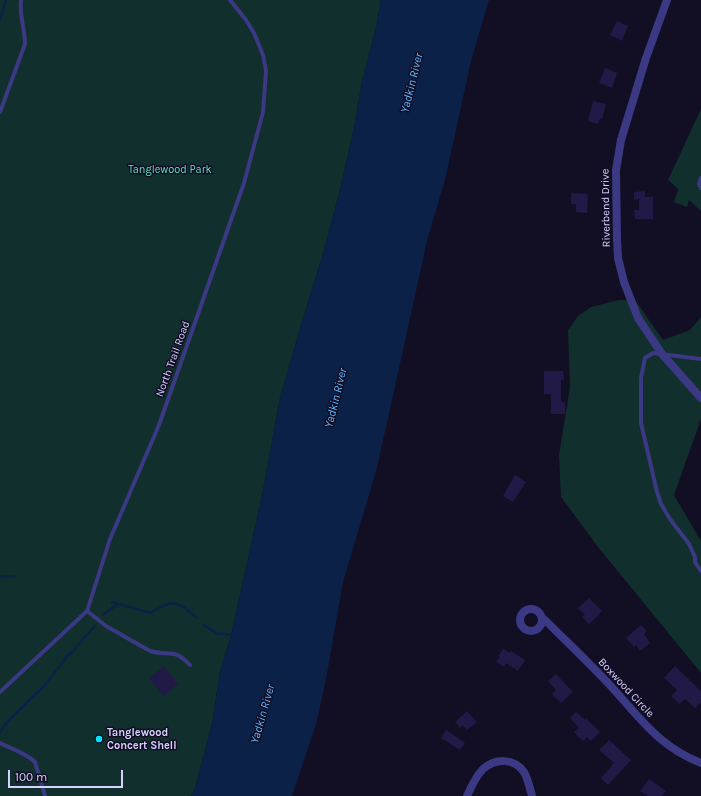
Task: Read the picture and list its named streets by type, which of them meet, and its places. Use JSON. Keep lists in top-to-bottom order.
{
  "streets": {
    "street": ["Riverbend Drive", "Boxwood Circle"],
    "lane": ["North Trail Road"]
  },
  "water": ["Yadkin River"],
  "parks": ["Tanglewood Park"],
  "places": ["Tanglewood Concert Shell"],
  "scale_bar": "100 m"
}
